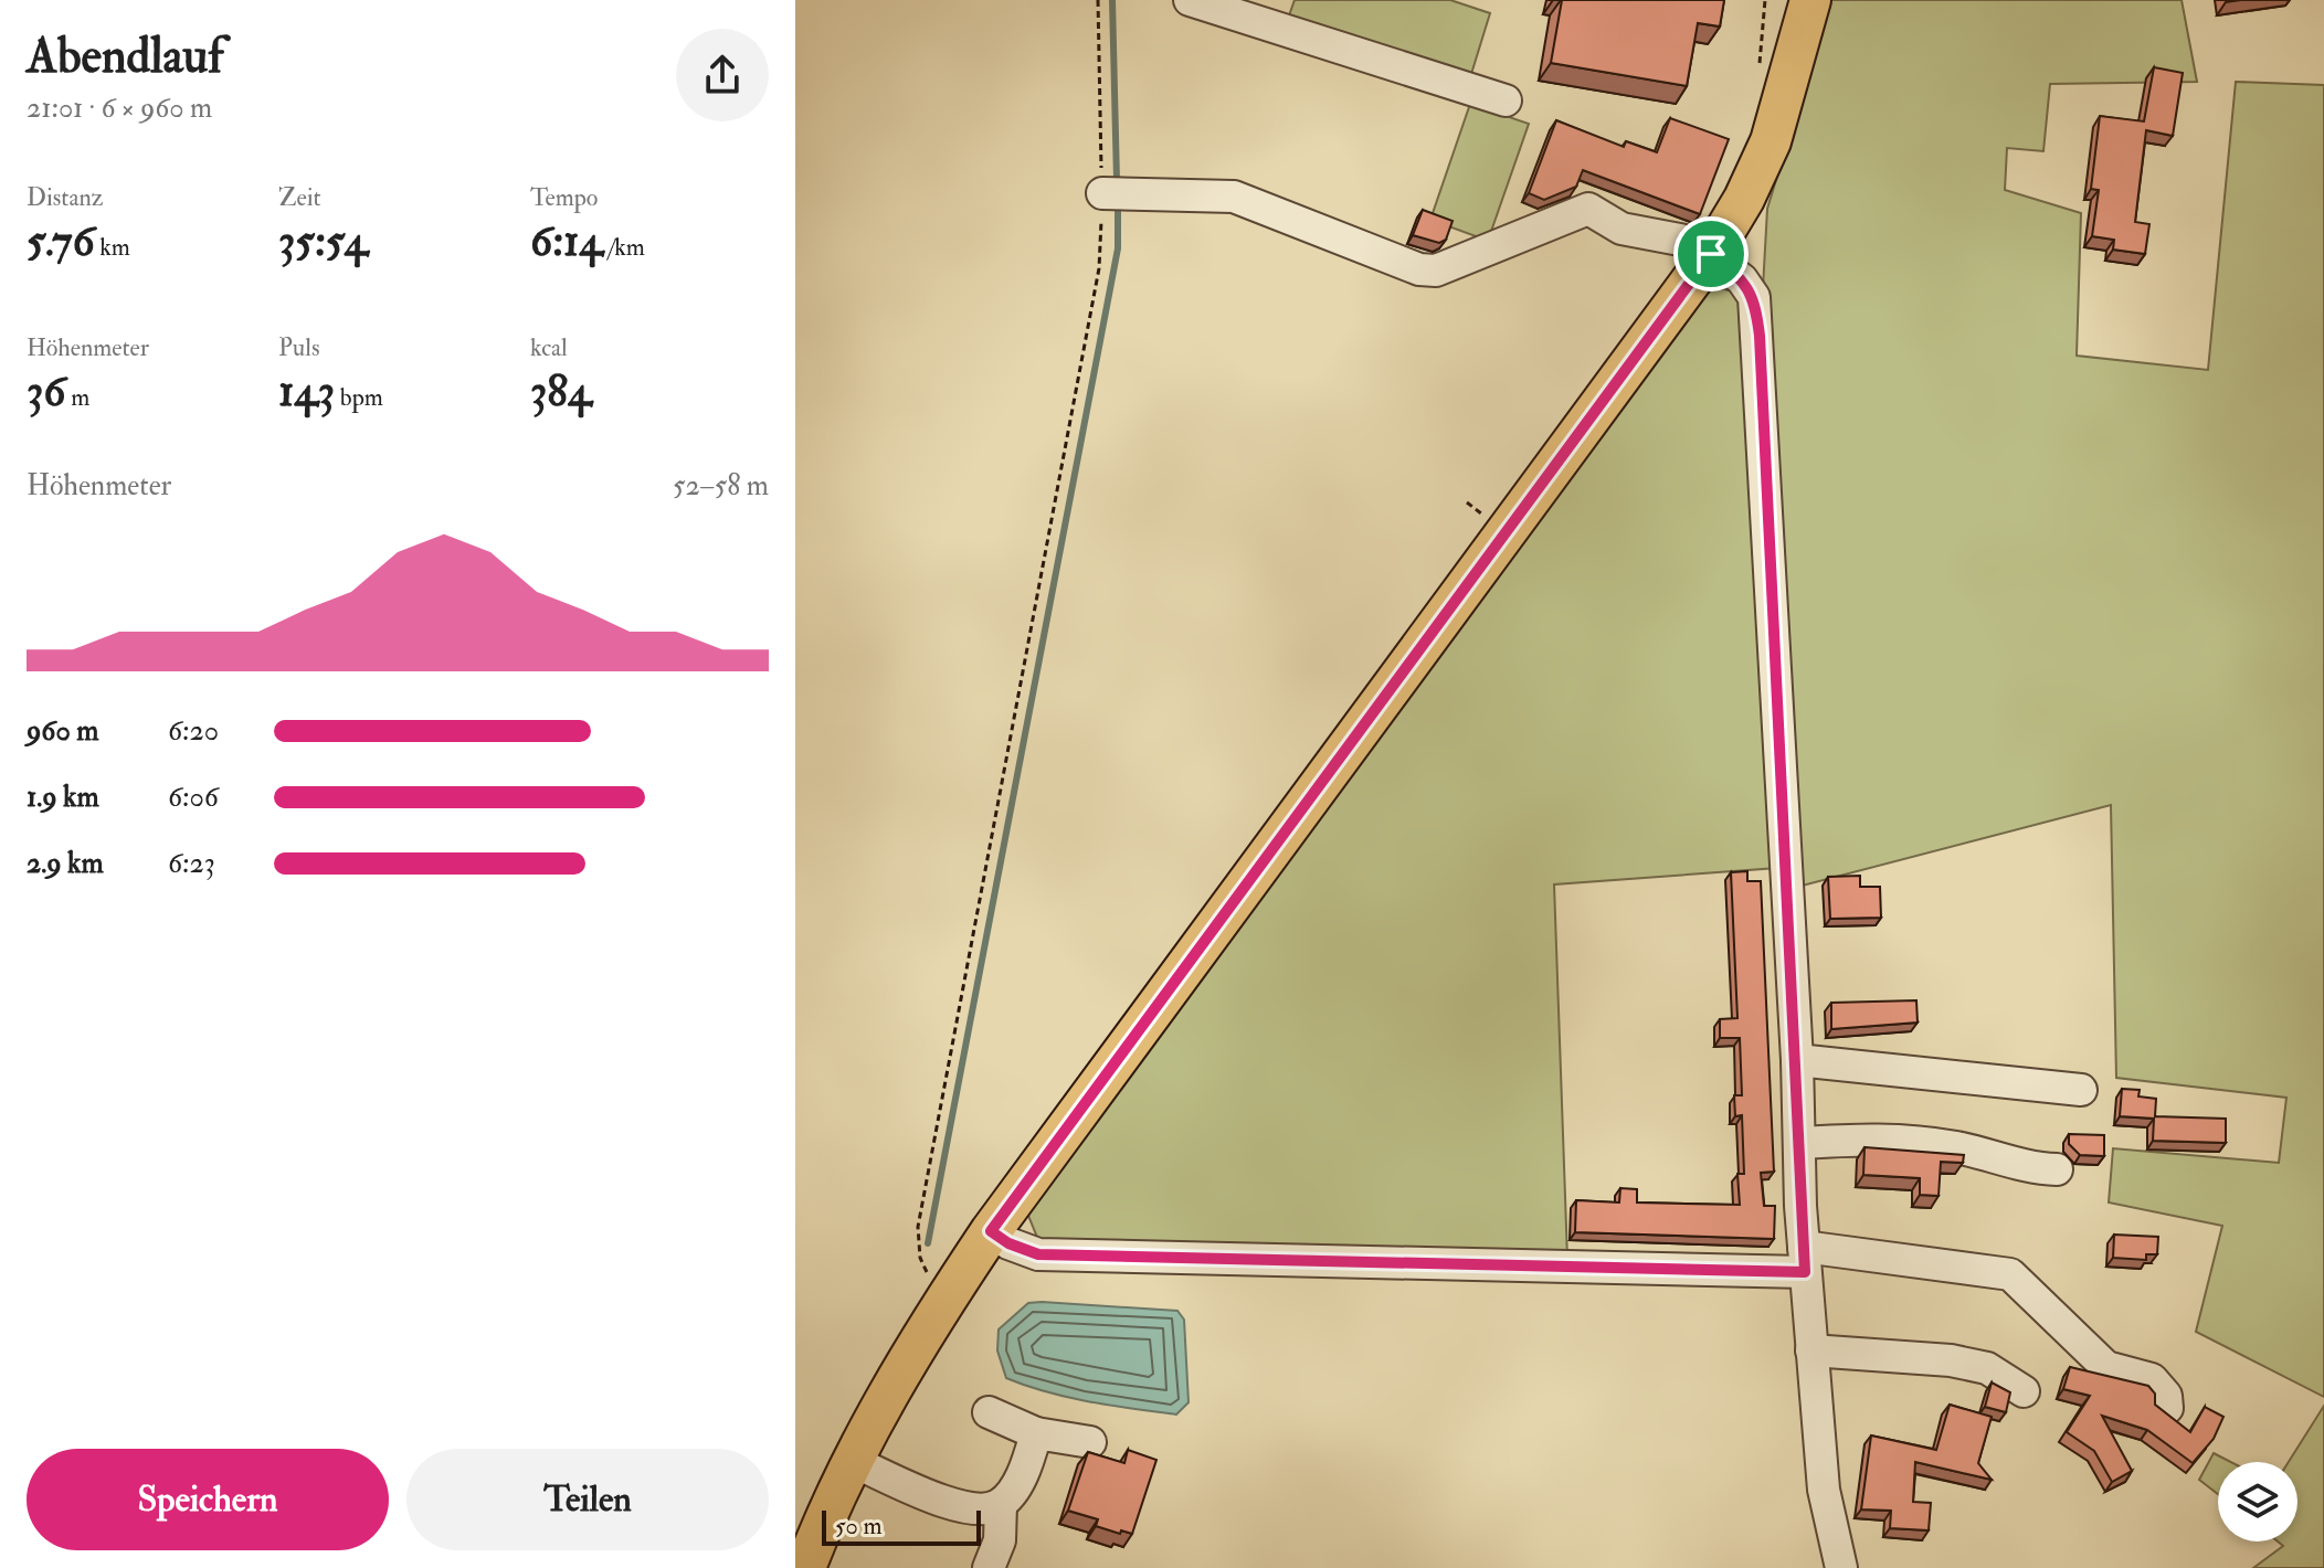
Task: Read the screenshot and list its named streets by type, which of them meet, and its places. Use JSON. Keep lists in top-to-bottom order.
{
  "scale_bar": "50 m",
  "page": {
    "heading": ["Abendlauf", "21:01 · 6 × 960 m"],
    "stats": [
      ["Distanz", "5.76 km"],
      ["Zeit", "35:54"],
      ["Tempo", "6:14 /km"],
      ["Höhenmeter", "36 m"],
      ["Puls", "143 bpm"],
      ["kcal", "384"]
    ],
    "chart": ["Höhenmeter", "52–58 m"],
    "list": [
      {
        "name": "960 m",
        "note": "6:20"
      },
      {
        "name": "1.9 km",
        "note": "6:06"
      },
      {
        "name": "2.9 km",
        "note": "6:23"
      }
    ],
    "buttons": ["Speichern", "Teilen"],
    "scale": "50 m"
  }
}
